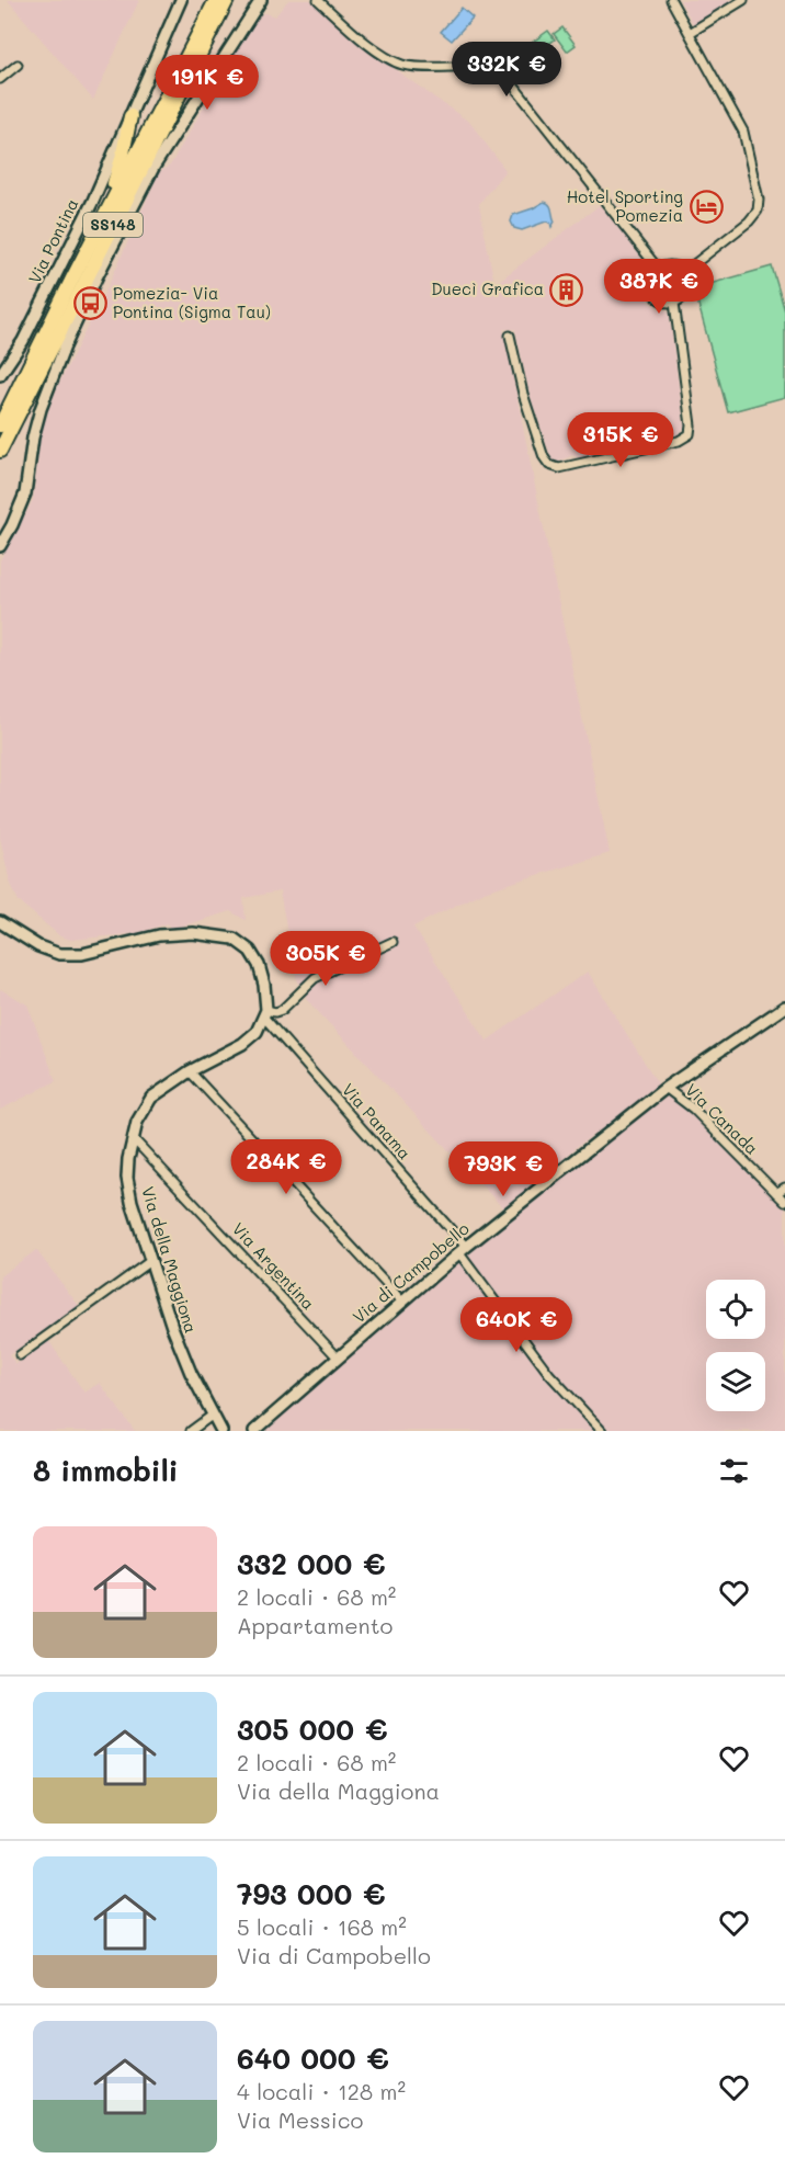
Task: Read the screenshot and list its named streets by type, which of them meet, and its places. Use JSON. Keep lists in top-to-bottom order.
{
  "streets": {
    "highway": ["SS148"],
    "street": [
      "Via Pontina",
      "Via Canada",
      "Via Panama",
      "Via della Maggiona",
      "Via Argentina",
      "Via di Campobello"
    ]
  },
  "crossings": [
    ["Via Canada", "Via di Campobello"],
    ["Via Panama", "Via della Maggiona"],
    ["Via Panama", "Via di Campobello"],
    ["Via della Maggiona", "Via Argentina"],
    ["Via Argentina", "Via di Campobello"]
  ],
  "places": {
    "hotel": ["Hotel Sporting Pomezia"],
    "building": ["Duecì Grafica"],
    "bus stop": ["Pomezia- Via Pontina (Sigma Tau)"]
  },
  "page": {
    "price": [
      "332K €",
      "191K €",
      "387K €",
      "315K €",
      "305K €",
      "284K €",
      "793K €",
      "640K €"
    ],
    "heading": "8 immobili",
    "list": [
      {
        "name": "332 000 €",
        "note": "2 locali · 68 m² · Appartamento"
      },
      {
        "name": "305 000 €",
        "note": "2 locali · 68 m² · Via della Maggiona"
      },
      {
        "name": "793 000 €",
        "note": "5 locali · 168 m² · Via di Campobello"
      },
      {
        "name": "640 000 €",
        "note": "4 locali · 128 m² · Via Messico"
      }
    ]
  }
}
